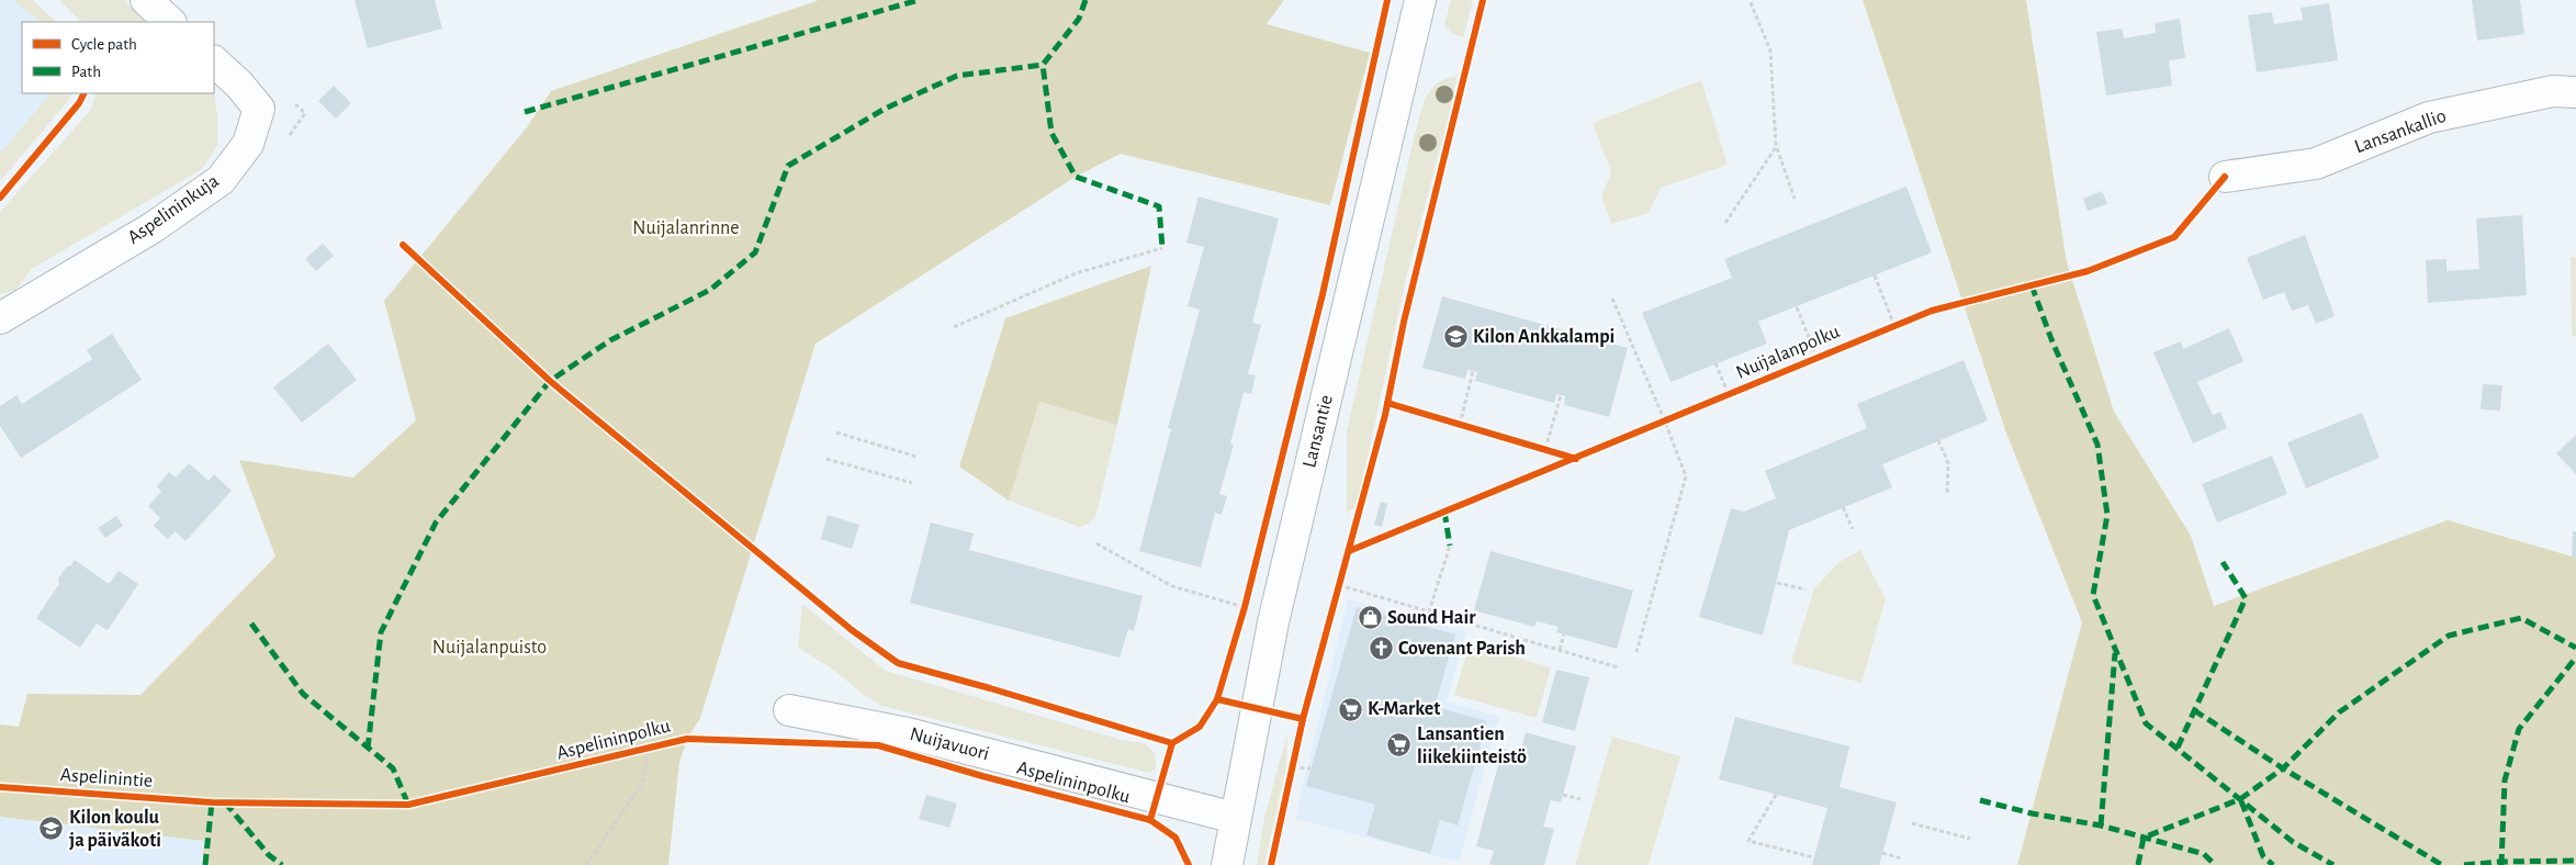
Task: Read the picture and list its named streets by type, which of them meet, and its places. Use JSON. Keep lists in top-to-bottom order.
{
  "streets": {
    "street": [
      "Lansankallio",
      "Aspelininkuja",
      "Lansantie",
      "Nuijavuori"
    ],
    "cycle path": ["Nuijalanpolku", "Aspelininpolku"]
  },
  "crossings": [
    ["Lansantie", "Nuijavuori"]
  ],
  "parks": ["Nuijalanrinne", "Nuijalanpuisto"],
  "places": {
    "school or university": ["Kilon Ankkalampi", "Kilon koulu ja päiväkoti"],
    "shop": ["Sound Hair"],
    "church": ["Covenant Parish"],
    "supermarket": ["K-Market", "Lansantien liikekiinteistö"]
  },
  "legend": ["Cycle path", "Path"]
}
